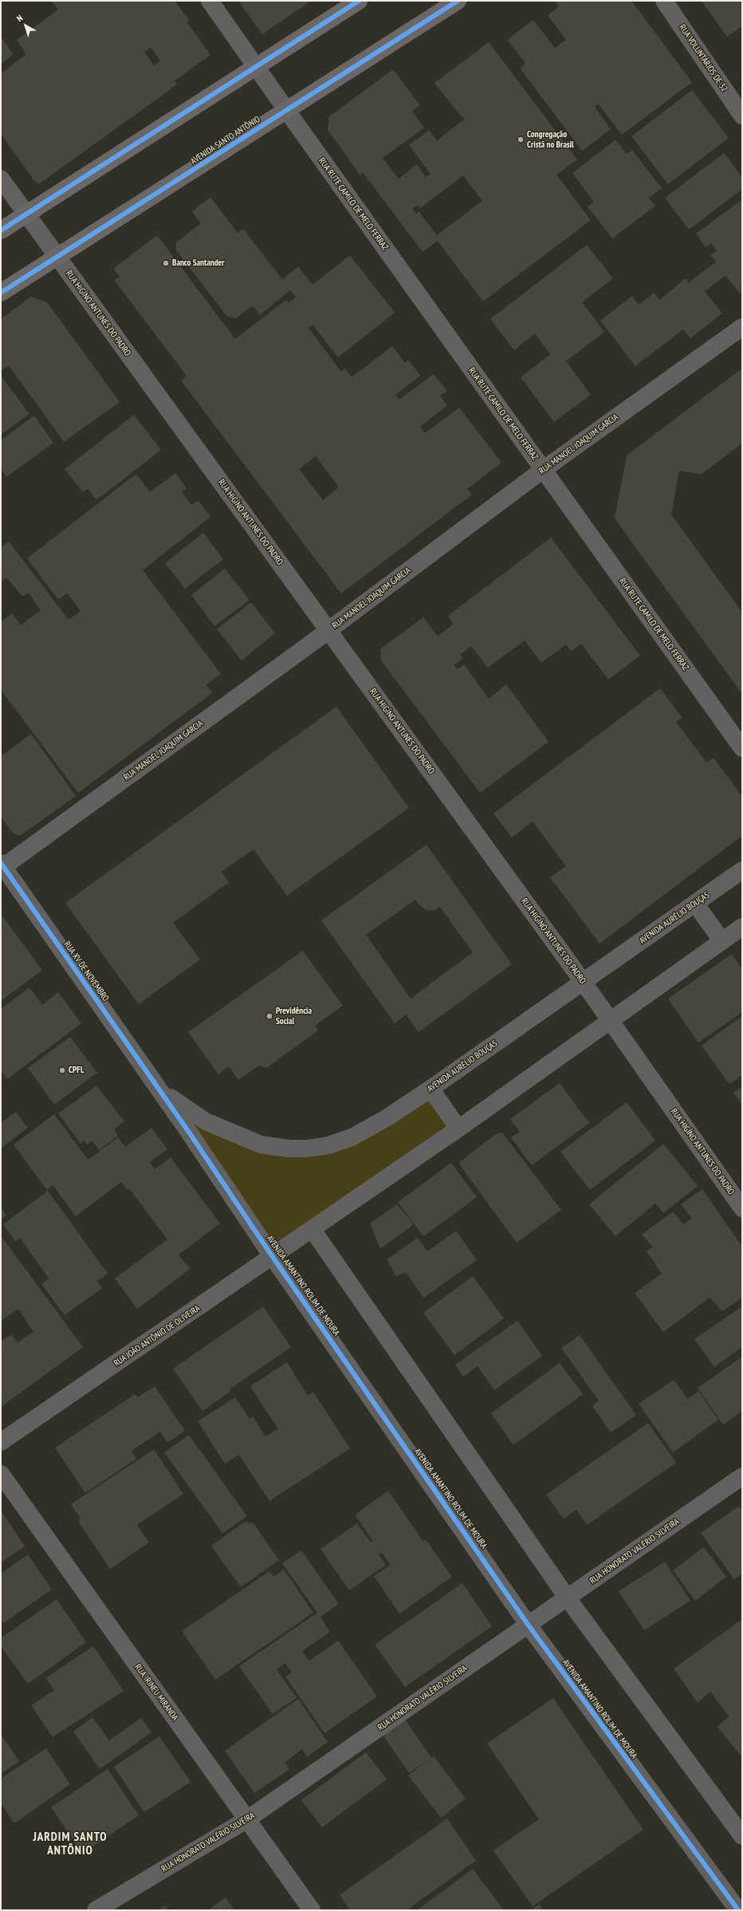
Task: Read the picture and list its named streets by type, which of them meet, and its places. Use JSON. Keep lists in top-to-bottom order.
{
  "streets": {
    "main road": ["AVENIDA SANTO ANTÔNIO"],
    "street": [
      "RUA VOLUNTÁRIOS DE 32",
      "RUA RUTE CAMILO DE MELO FERRAZ",
      "RUA HIGÍNO ANTUNES DO PADRO",
      "RUA MANOEL JOAQUIM GARCIA",
      "AVENIDA AURÉLIO BOUÇAS",
      "RUA XV DE NOVEMBRO",
      "AVENIDA AMANTINO ROLIM DE MOURA",
      "RUA JOÃO ANTÔNIO DE OLIVEIRA",
      "RUA HONORATO VALÉRIO SILVEIRA",
      "RUA IRINEU MIRANDA"
    ]
  },
  "crossings": [
    ["AVENIDA SANTO ANTÔNIO", "RUA RUTE CAMILO DE MELO FERRAZ"],
    ["AVENIDA SANTO ANTÔNIO", "RUA HIGÍNO ANTUNES DO PADRO"],
    ["RUA RUTE CAMILO DE MELO FERRAZ", "RUA MANOEL JOAQUIM GARCIA"],
    ["RUA HIGÍNO ANTUNES DO PADRO", "RUA MANOEL JOAQUIM GARCIA"],
    ["RUA HIGÍNO ANTUNES DO PADRO", "AVENIDA AURÉLIO BOUÇAS"],
    ["RUA MANOEL JOAQUIM GARCIA", "RUA XV DE NOVEMBRO"],
    ["AVENIDA AURÉLIO BOUÇAS", "RUA XV DE NOVEMBRO"],
    ["AVENIDA AURÉLIO BOUÇAS", "AVENIDA AMANTINO ROLIM DE MOURA"],
    ["RUA XV DE NOVEMBRO", "AVENIDA AMANTINO ROLIM DE MOURA"],
    ["AVENIDA AMANTINO ROLIM DE MOURA", "RUA JOÃO ANTÔNIO DE OLIVEIRA"],
    ["AVENIDA AMANTINO ROLIM DE MOURA", "RUA HONORATO VALÉRIO SILVEIRA"],
    ["RUA HONORATO VALÉRIO SILVEIRA", "RUA IRINEU MIRANDA"]
  ],
  "districts": ["JARDIM SANTO ANTÔNIO"],
  "places": [
    "Congregação Cristã no Brasil",
    "Banco Santander",
    "Previdência Social",
    "CPFL"
  ],
  "north": "top left"
}
